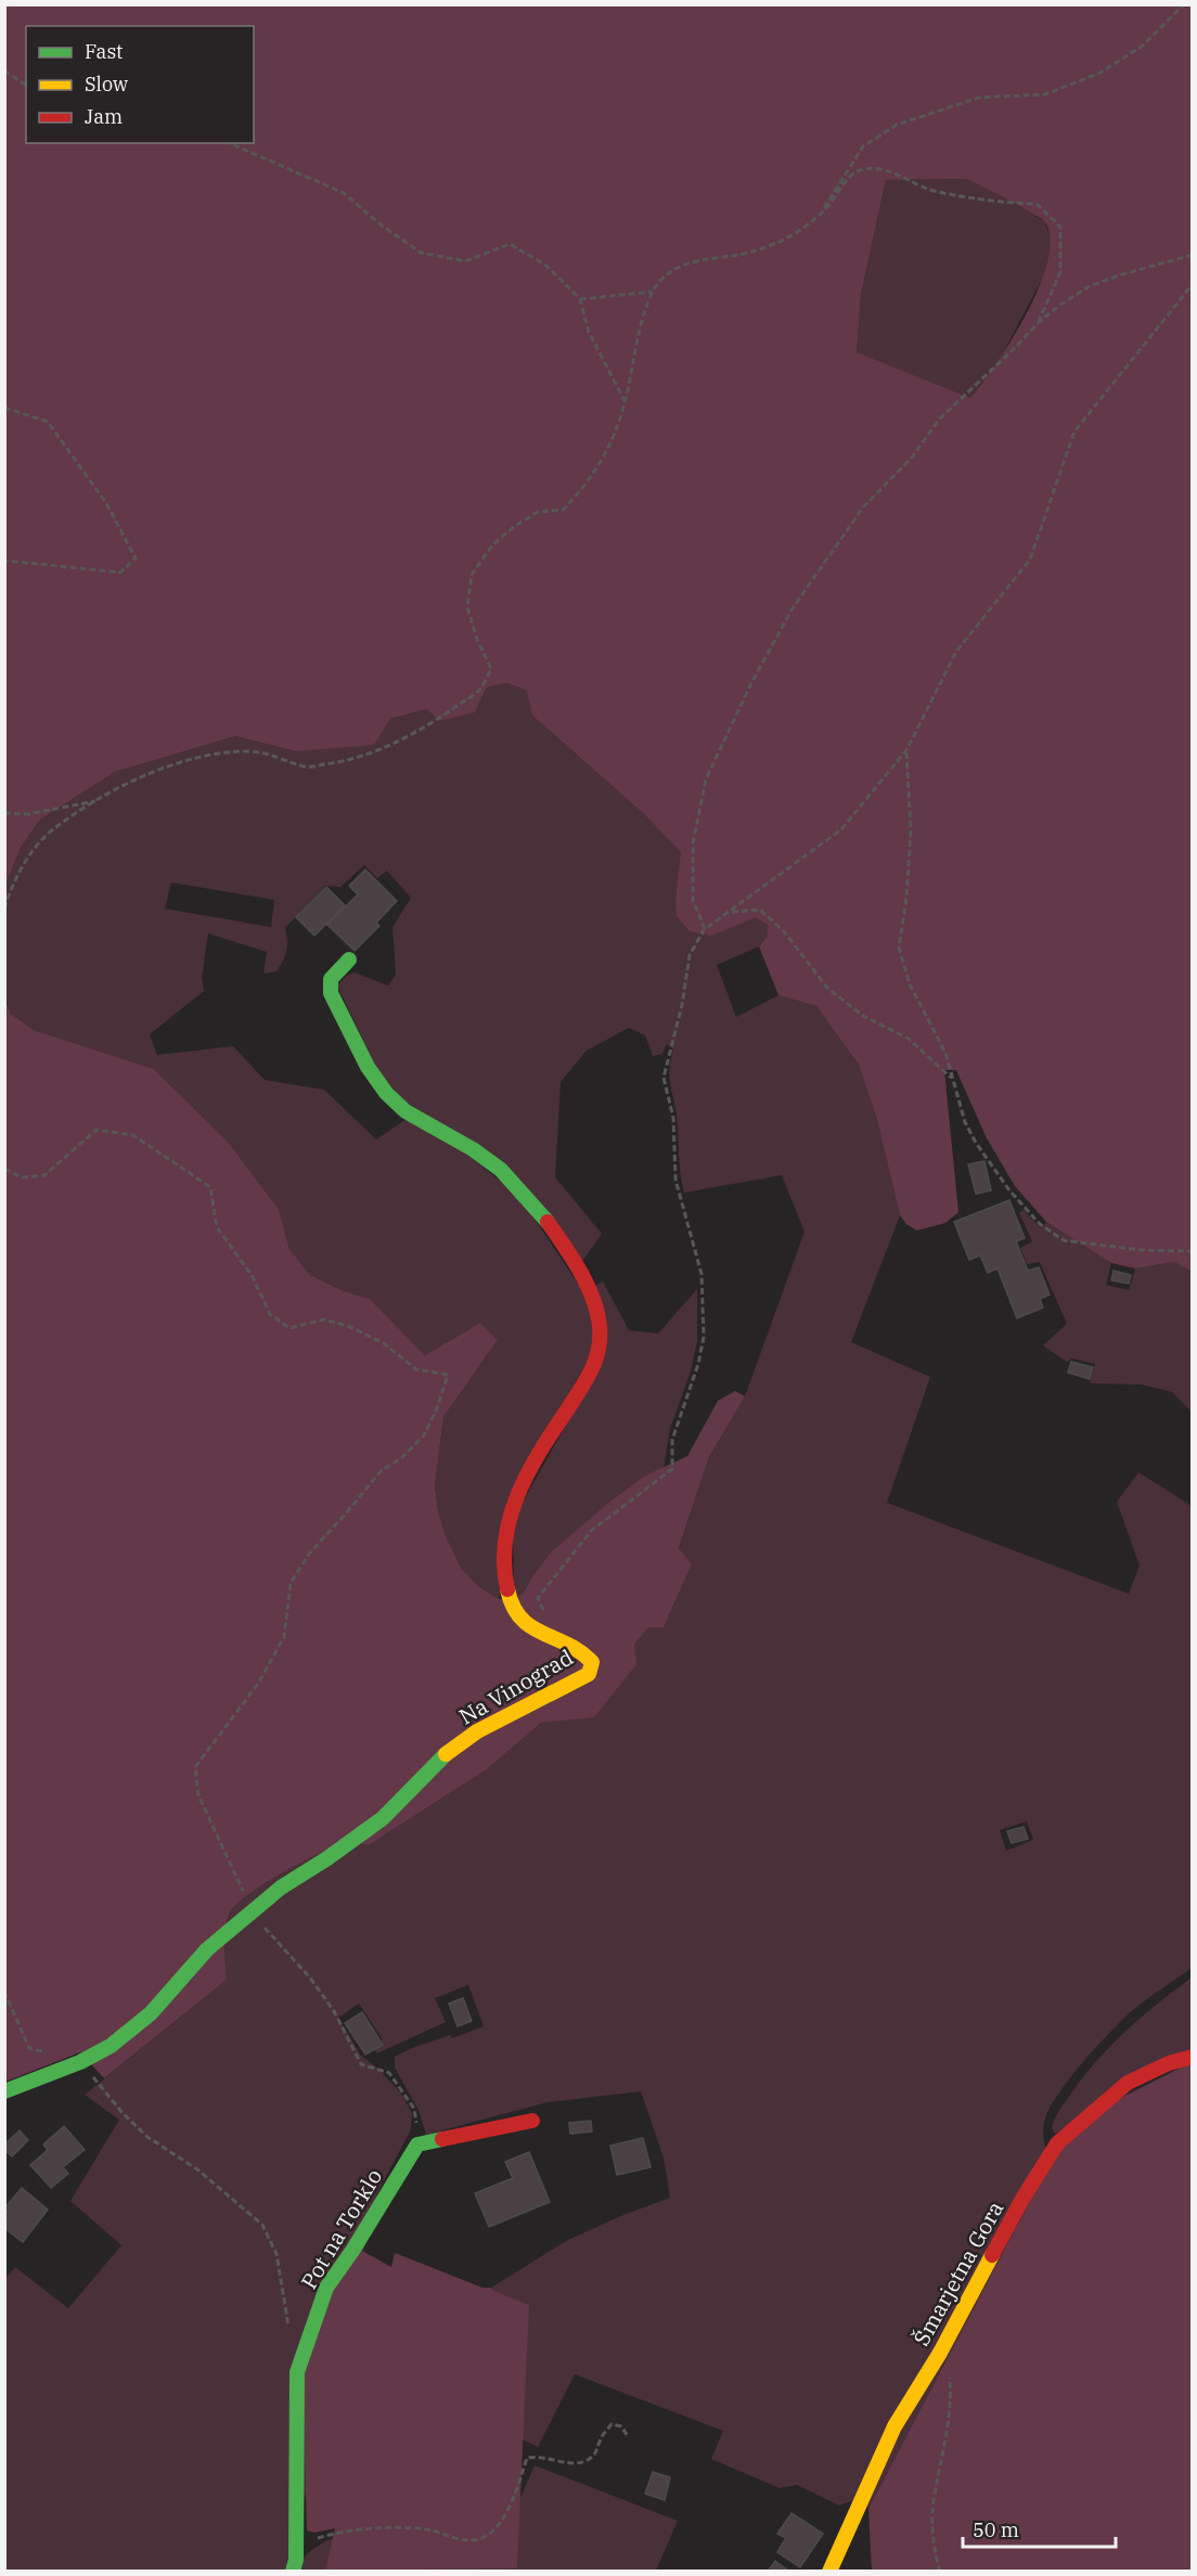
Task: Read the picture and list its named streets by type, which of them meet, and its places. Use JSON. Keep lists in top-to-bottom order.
{
  "streets": {
    "street": ["Na Vinograd", "Pot na Torklo", "Šmarjetna Gora"]
  },
  "legend": ["Fast", "Slow", "Jam"],
  "scale_bar": "50 m"
}
